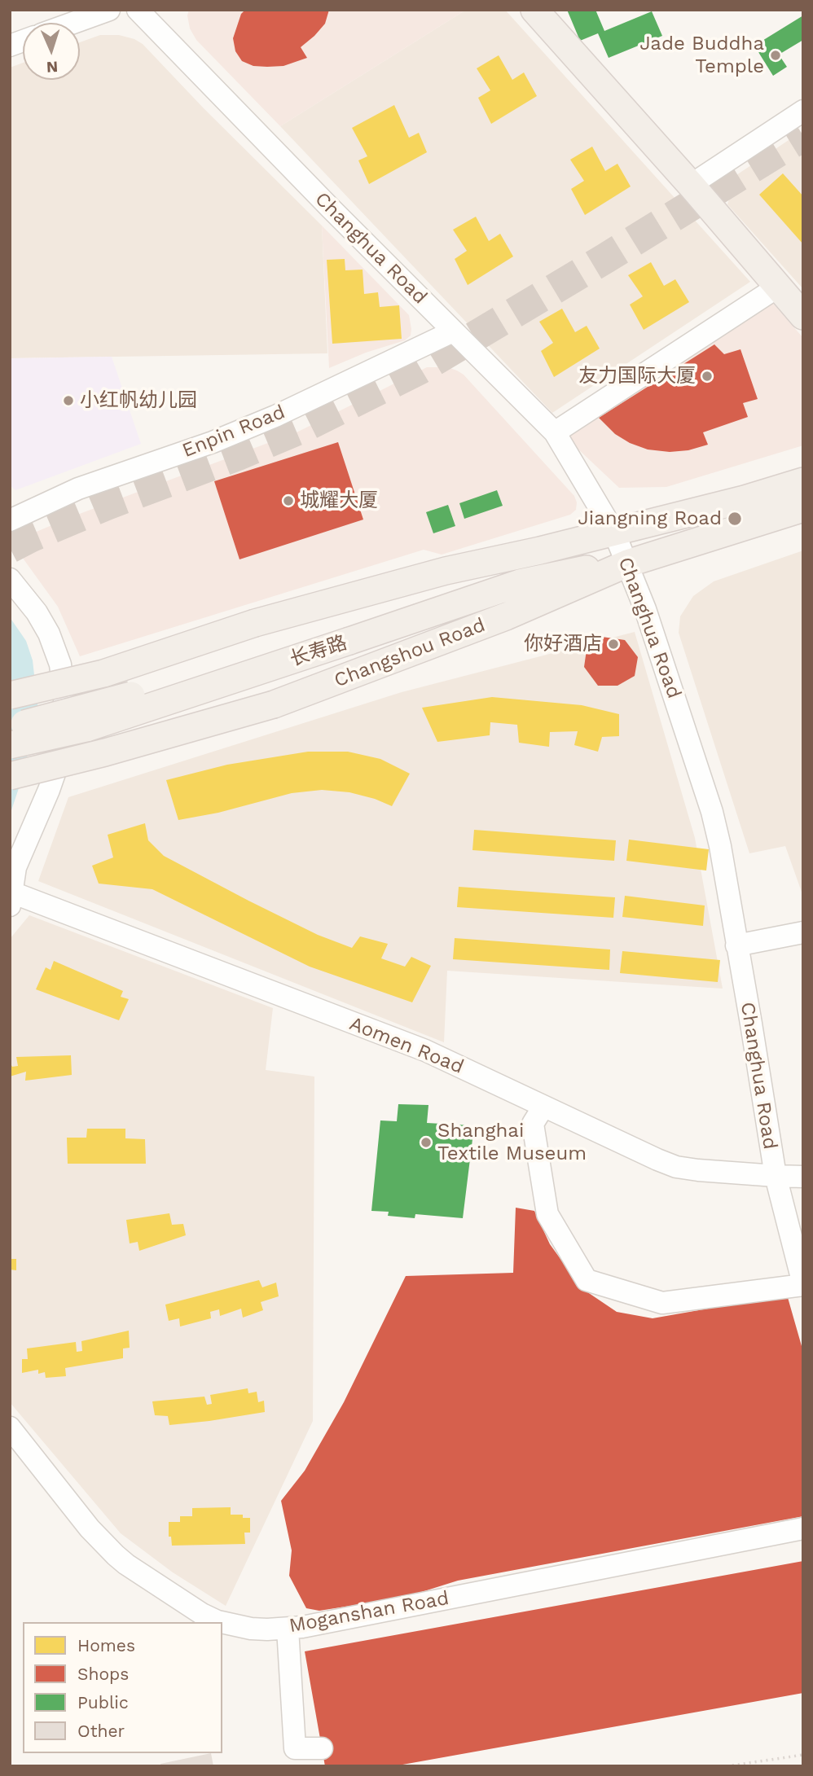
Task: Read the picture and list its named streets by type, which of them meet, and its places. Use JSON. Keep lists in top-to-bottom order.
{
  "streets": {
    "main road": ["长寿路", "Changshou Road"],
    "street": [
      "Changhua Road",
      "Enpin Road",
      "Aomen Road",
      "Moganshan Road"
    ]
  },
  "crossings": [
    ["Changhua Road", "Enpin Road"],
    ["Changhua Road", "长寿路"],
    ["Changhua Road", "Changshou Road"],
    ["Changhua Road", "Aomen Road"],
    ["长寿路", "Changshou Road"]
  ],
  "places": [
    "Jade Buddha Temple",
    "友力国际大厦",
    "小红帆幼儿园",
    "城耀大厦",
    "Jiangning Road",
    "你好酒店",
    "Shanghai Textile Museum"
  ],
  "legend": [
    "Homes",
    "Shops",
    "Public",
    "Other"
  ],
  "north": "bottom"
}
